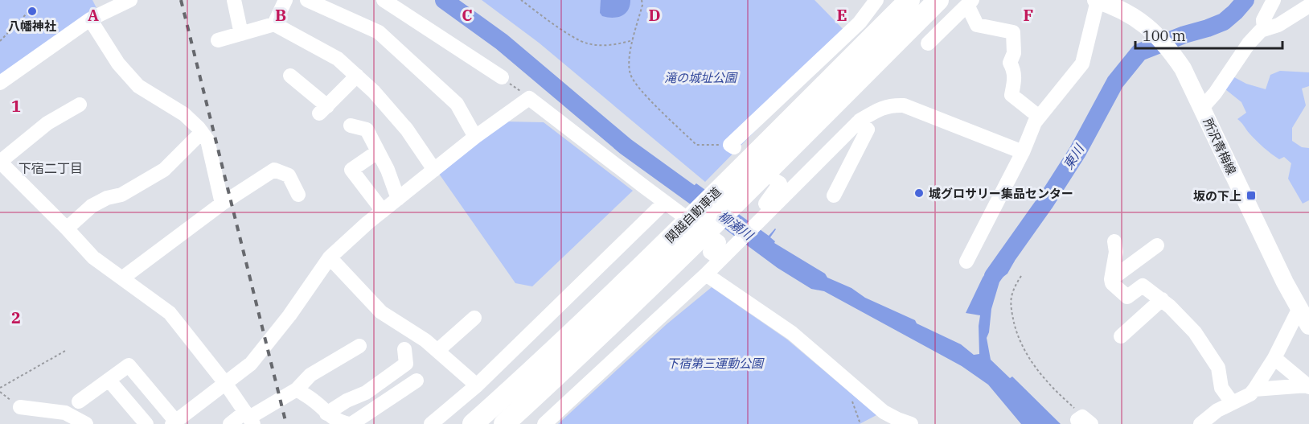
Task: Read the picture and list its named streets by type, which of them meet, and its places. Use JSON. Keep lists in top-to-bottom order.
{
  "streets": {
    "highway": ["関越自動車道"],
    "main road": ["所沢青梅線"]
  },
  "districts": ["下宿二丁目"],
  "water": ["東川", "柳瀬川"],
  "parks": ["滝の城址公園", "下宿第三運動公園"],
  "places": {
    "other": ["八幡神社", "城グロサリー集品センター"],
    "transit": ["坂の下上"]
  },
  "scale_bar": "100 m",
  "grid": {
    "columns": [
      "A",
      "B",
      "C",
      "D",
      "E",
      "F"
    ],
    "rows": ["1", "2"]
  }
}
